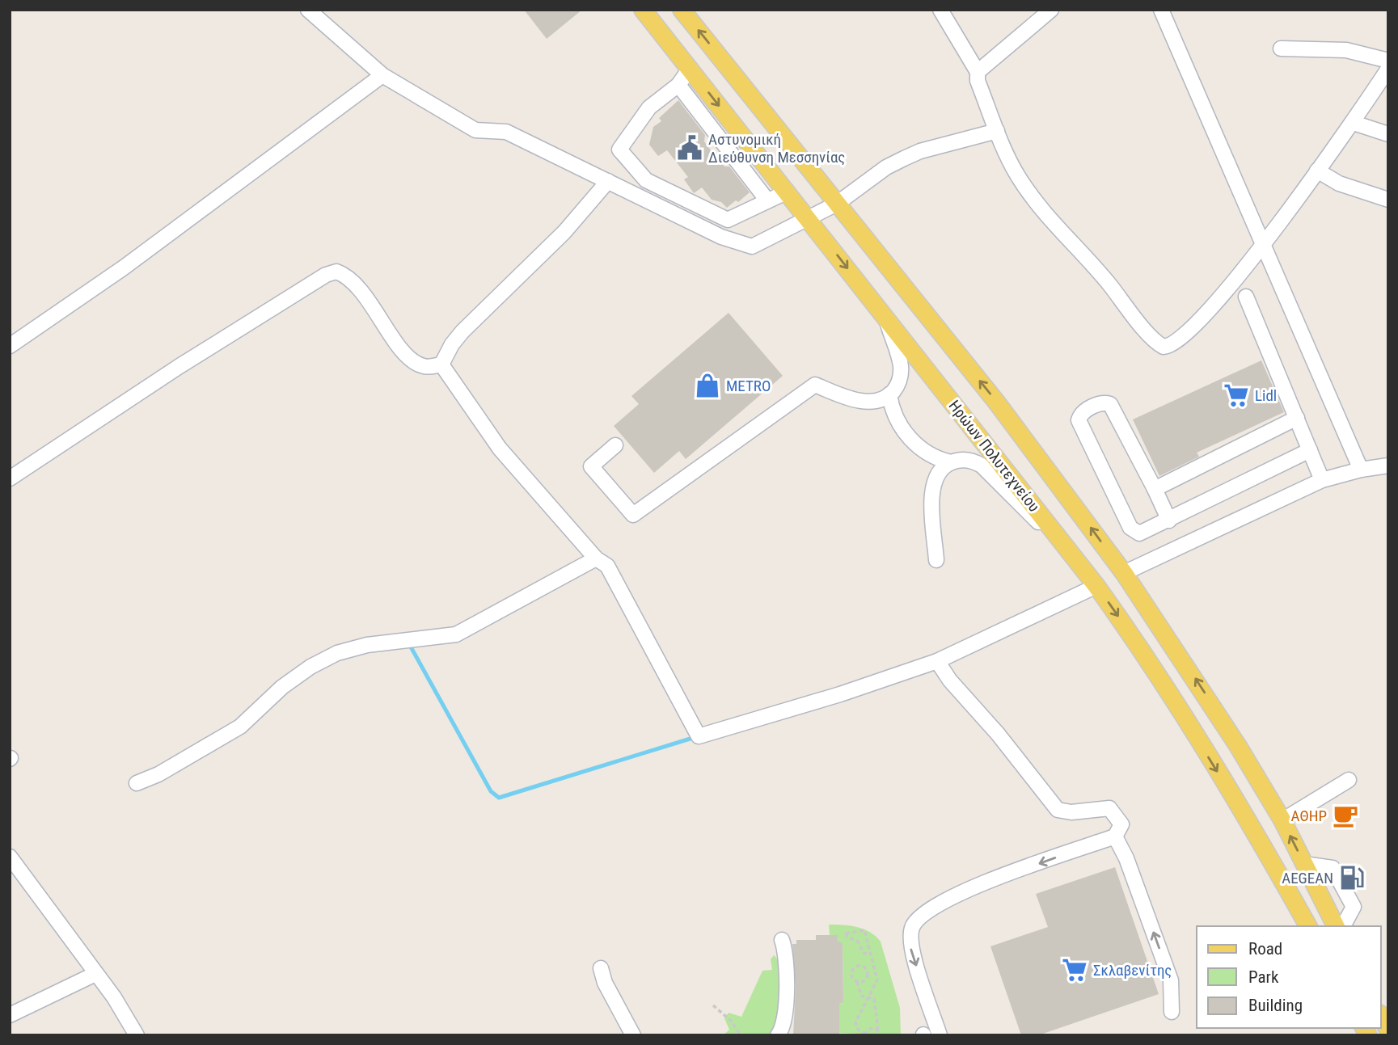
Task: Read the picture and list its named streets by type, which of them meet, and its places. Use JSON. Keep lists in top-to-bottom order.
{
  "streets": {
    "main road": ["Ηρώων Πολυτεχνείου"]
  },
  "places": {
    "public building": ["Αστυνομική Διεύθυνση Μεσσηνίας"],
    "shop": ["METRO"],
    "supermarket": ["Lidl", "Σκλαβενίτης"],
    "cafe": ["ΑΘΗΡ"],
    "fuel station": ["AEGEAN"]
  },
  "legend": ["Road", "Park", "Building"]
}
